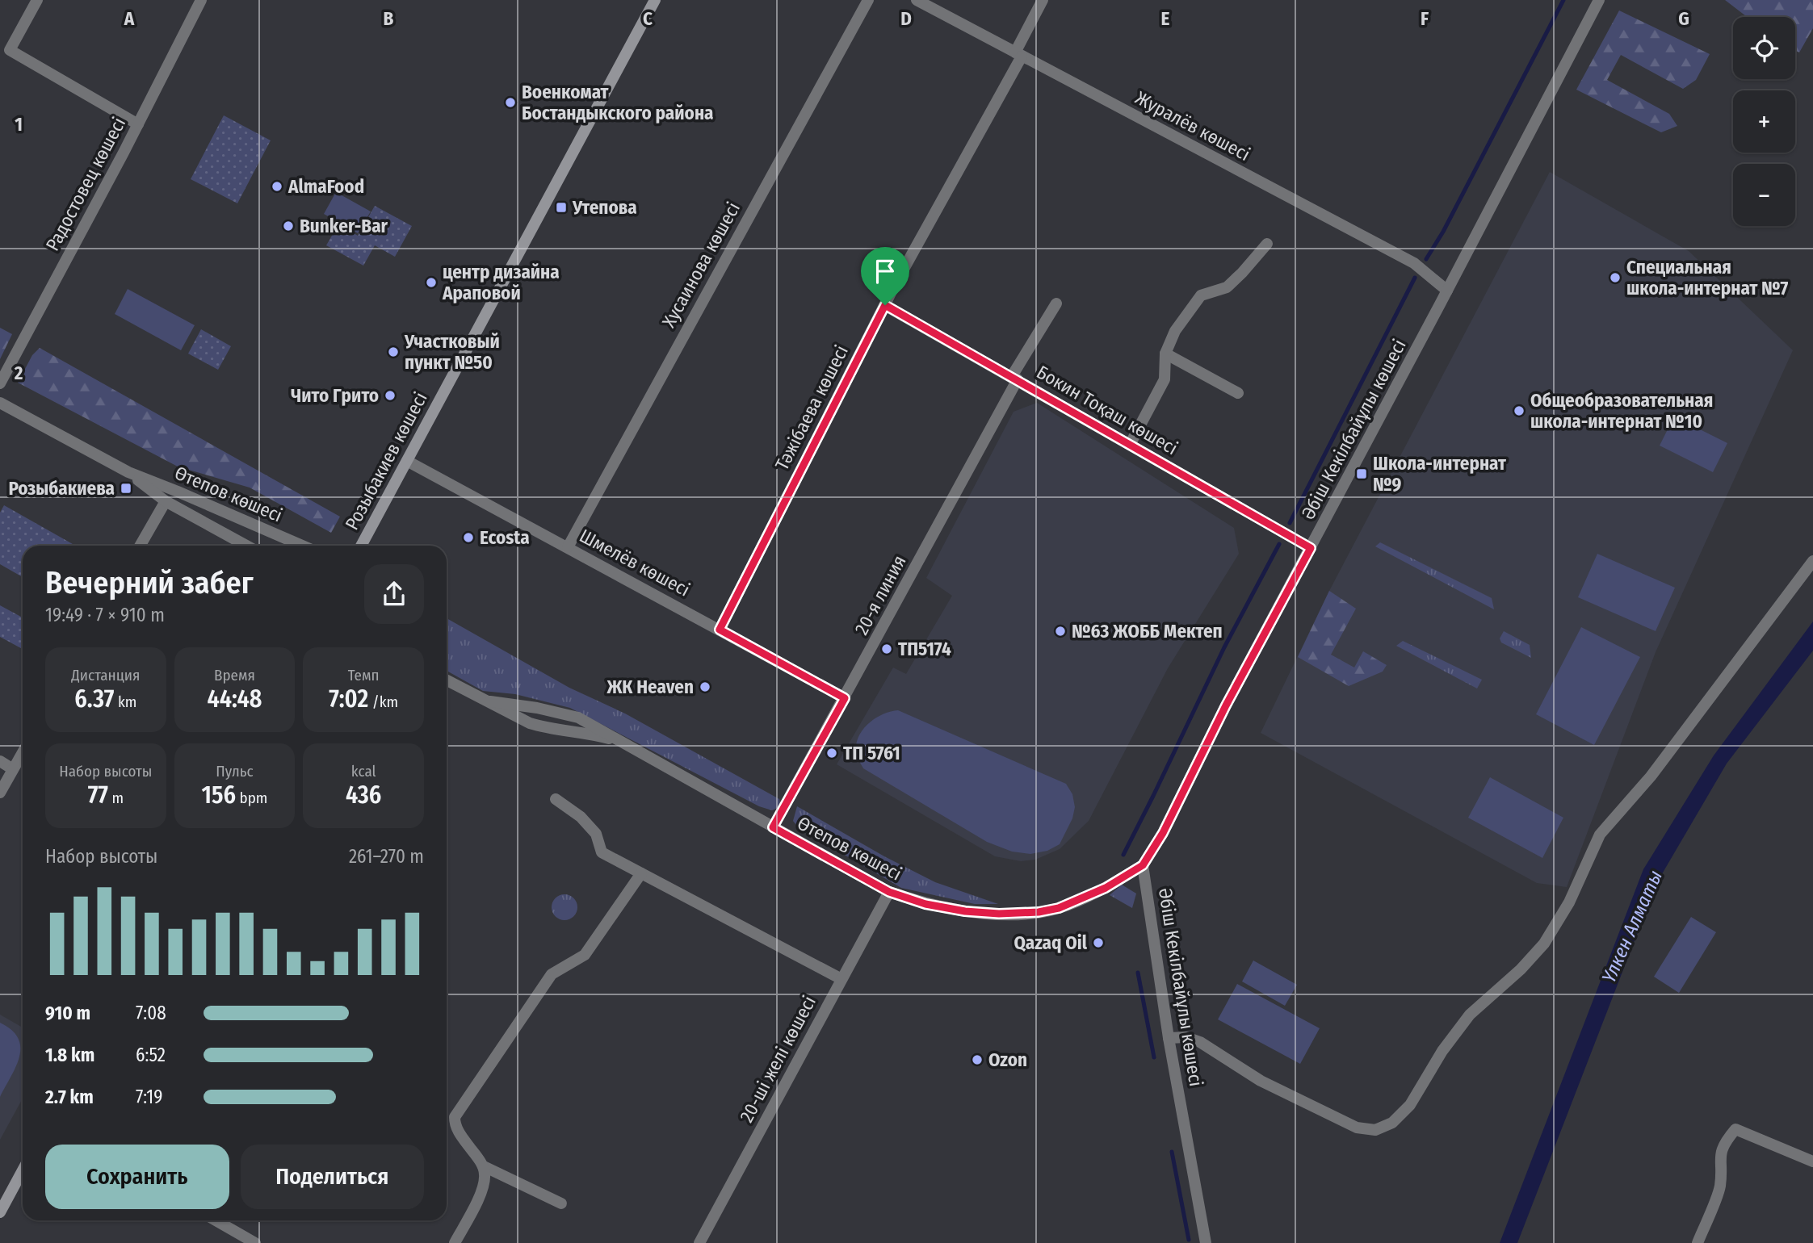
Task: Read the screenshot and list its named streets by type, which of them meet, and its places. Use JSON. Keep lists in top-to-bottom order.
{
  "streets": {
    "main road": ["Розыбакиев көшесі"],
    "street": [
      "Журалёв көшесі",
      "Радостовец көшесі",
      "Хусаинова көшесі",
      "Тәжібаева көшесі",
      "Бокин Тоқаш көшесі",
      "Әбіш Кекілбайұлы көшесі",
      "Өтепов көшесі",
      "Шмелёв көшесі",
      "20-я линия",
      "20-ші желі көшесі"
    ]
  },
  "crossings": [
    ["Журалёв көшесі", "Тәжібаева көшесі"],
    ["Журалёв көшесі", "Әбіш Кекілбайұлы көшесі"],
    ["Хусаинова көшесі", "Шмелёв көшесі"],
    ["Тәжібаева көшесі", "Бокин Тоқаш көшесі"],
    ["Тәжібаева көшесі", "Шмелёв көшесі"],
    ["Бокин Тоқаш көшесі", "Әбіш Кекілбайұлы көшесі"],
    ["Бокин Тоқаш көшесі", "20-я линия"],
    ["Әбіш Кекілбайұлы көшесі", "Өтепов көшесі"],
    ["Розыбакиев көшесі", "Шмелёв көшесі"],
    ["Өтепов көшесі", "20-я линия"],
    ["Өтепов көшесі", "20-ші желі көшесі"],
    ["Шмелёв көшесі", "20-я линия"]
  ],
  "water": ["Үлкен Алматы"],
  "places": {
    "other": [
      "Военкомат Бостандыкского района",
      "AlmaFood",
      "Bunker-Bar",
      "Специальная школа-интернат №7",
      "центр дизайна Араповой",
      "Участковый пункт №50",
      "Чито Грито",
      "Общеобразовательная школа-интернат №10",
      "Ecosta",
      "№63 ЖОББ Мектеп",
      "ТП5174",
      "ЖК Heaven",
      "ТП 5761",
      "Qazaq Oil",
      "Ozon"
    ],
    "transit": ["Утепова", "Школа-интернат №9", "Розыбакиева"]
  },
  "page": {
    "map_buttons": ["+", "−"],
    "heading": ["Вечерний забег", "19:49 · 7 × 910 m"],
    "stats": [
      ["Дистанция", "6.37 km"],
      ["Время", "44:48"],
      ["Темп", "7:02 /km"],
      ["Набор высоты", "77 m"],
      ["Пульс", "156 bpm"],
      ["kcal", "436"]
    ],
    "chart": ["Набор высоты", "261–270 m"],
    "list": [
      {
        "name": "910 m",
        "note": "7:08"
      },
      {
        "name": "1.8 km",
        "note": "6:52"
      },
      {
        "name": "2.7 km",
        "note": "7:19"
      }
    ],
    "buttons": ["Сохранить", "Поделиться"]
  },
  "grid": {
    "columns": [
      "A",
      "B",
      "C",
      "D",
      "E",
      "F",
      "G"
    ],
    "rows": ["1", "2"]
  }
}
